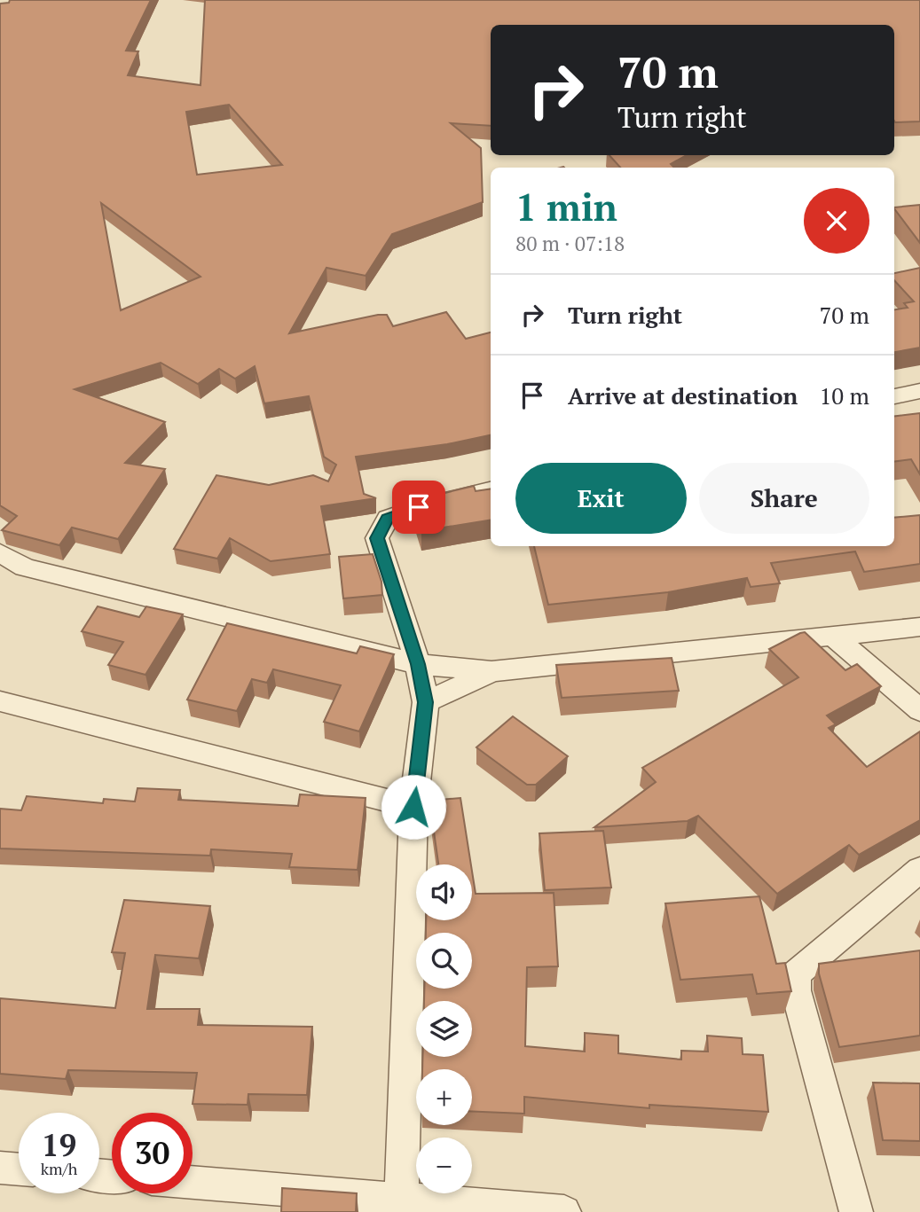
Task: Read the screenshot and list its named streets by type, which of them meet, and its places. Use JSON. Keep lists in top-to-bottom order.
{
  "page": {
    "turn": ["70 m", "Turn right"],
    "heading": ["1 min", "80 m · 07:18"],
    "list": [
      {
        "name": "Turn right",
        "value": "70 m"
      },
      {
        "name": "Arrive at destination",
        "value": "10 m"
      }
    ],
    "buttons": ["Exit", "Share"],
    "map_buttons": ["+", "−"],
    "speed": "19 km/h",
    "limit": "30"
  }
}
